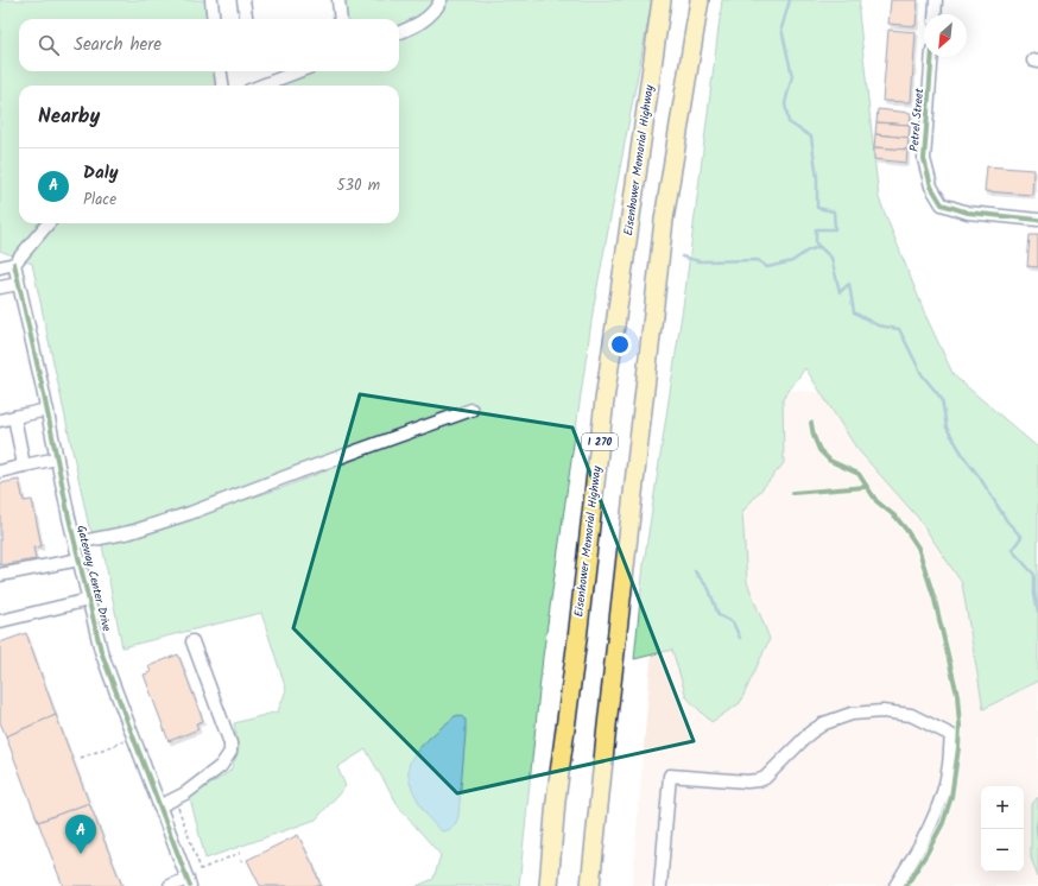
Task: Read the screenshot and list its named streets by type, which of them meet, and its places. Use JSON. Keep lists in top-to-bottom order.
{
  "streets": {
    "highway": ["Eisenhower Memorial Highway", "I 270"],
    "street": ["Petrel Street", "Gateway Center Drive"]
  },
  "north": "bottom left",
  "page": {
    "search": "Search here",
    "heading": "Nearby",
    "list": [
      {
        "mark": "A",
        "name": "Daly",
        "note": "Place",
        "value": "530 m"
      }
    ],
    "map_buttons": ["+", "−"],
    "pins": "A"
  }
}
